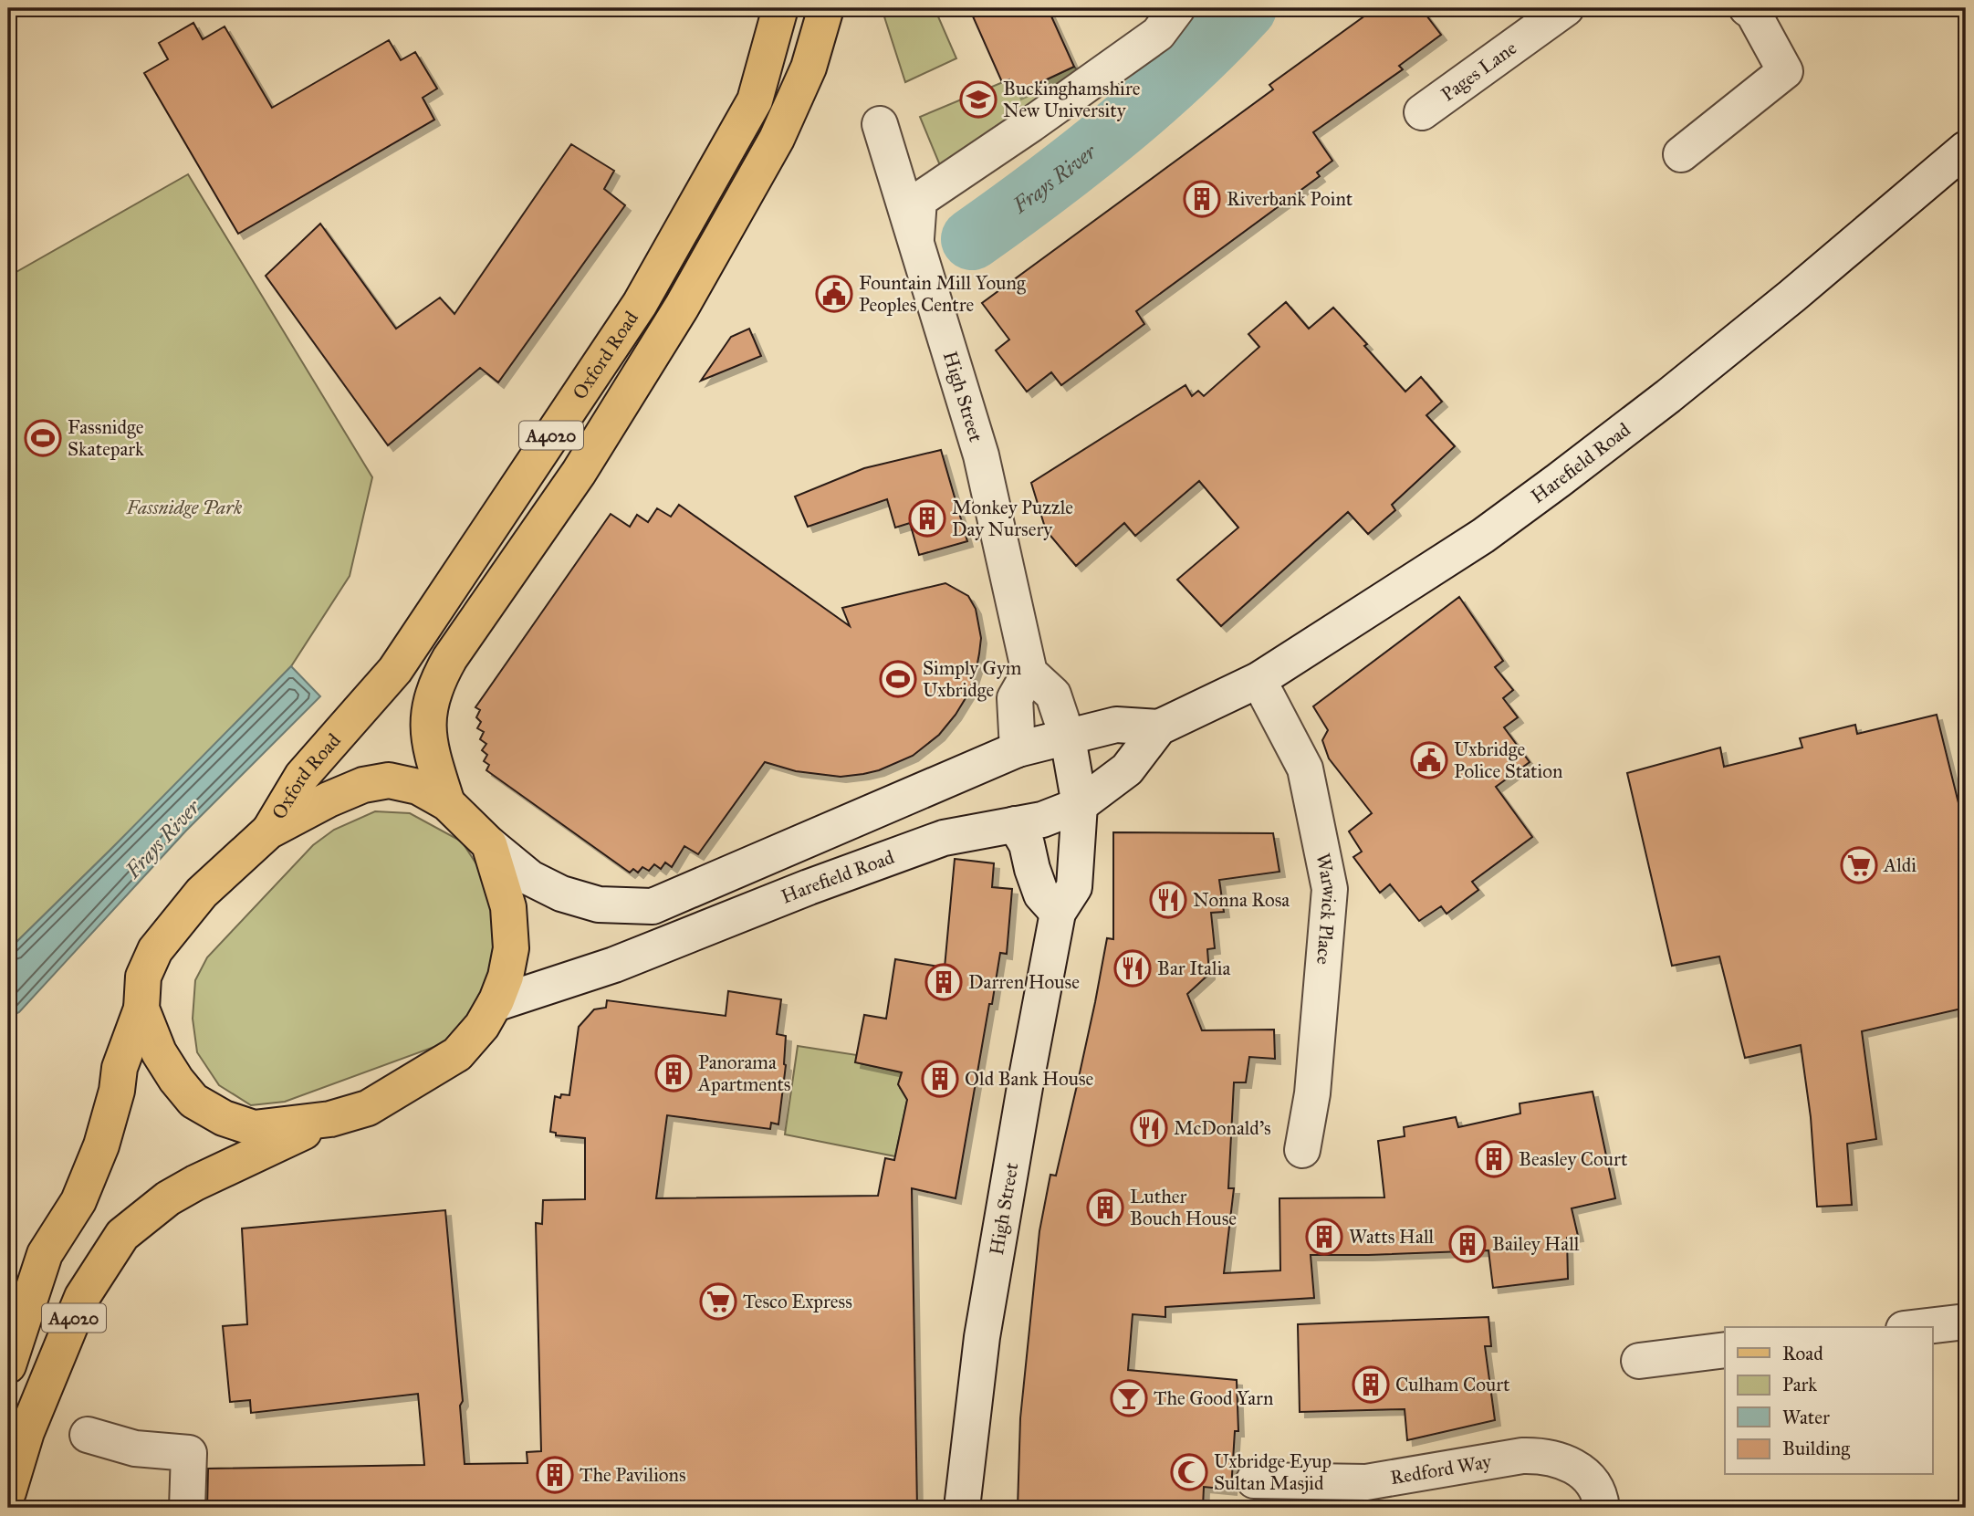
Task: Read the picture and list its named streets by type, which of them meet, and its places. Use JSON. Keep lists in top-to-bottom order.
{
  "streets": {
    "main road": ["Oxford Road", "A4020"],
    "street": [
      "Pages Lane",
      "High Street",
      "Harefield Road",
      "Warwick Place",
      "Redford Way"
    ]
  },
  "crossings": [
    ["High Street", "Harefield Road"],
    ["Harefield Road", "Warwick Place"]
  ],
  "water": ["Frays River"],
  "parks": ["Fassnidge Park"],
  "places": {
    "school or university": ["Buckinghamshire New University"],
    "building": [
      "Riverbank Point",
      "Monkey Puzzle Day Nursery",
      "Darren House",
      "Panorama Apartments",
      "Old Bank House",
      "Beasley Court",
      "Luther Bouch House",
      "Watts Hall",
      "Bailey Hall",
      "Culham Court",
      "The Pavilions"
    ],
    "public building": ["Fountain Mill Young Peoples Centre", "Uxbridge Police Station"],
    "sports": ["Fassnidge Skatepark", "Simply Gym Uxbridge"],
    "supermarket": ["Aldi", "Tesco Express"],
    "restaurant": ["Nonna Rosa", "Bar Italia", "McDonald's"],
    "bar": ["The Good Yarn"],
    "mosque": ["Uxbridge Eyup Sultan Masjid"]
  },
  "legend": [
    "Road",
    "Park",
    "Water",
    "Building"
  ]
}
